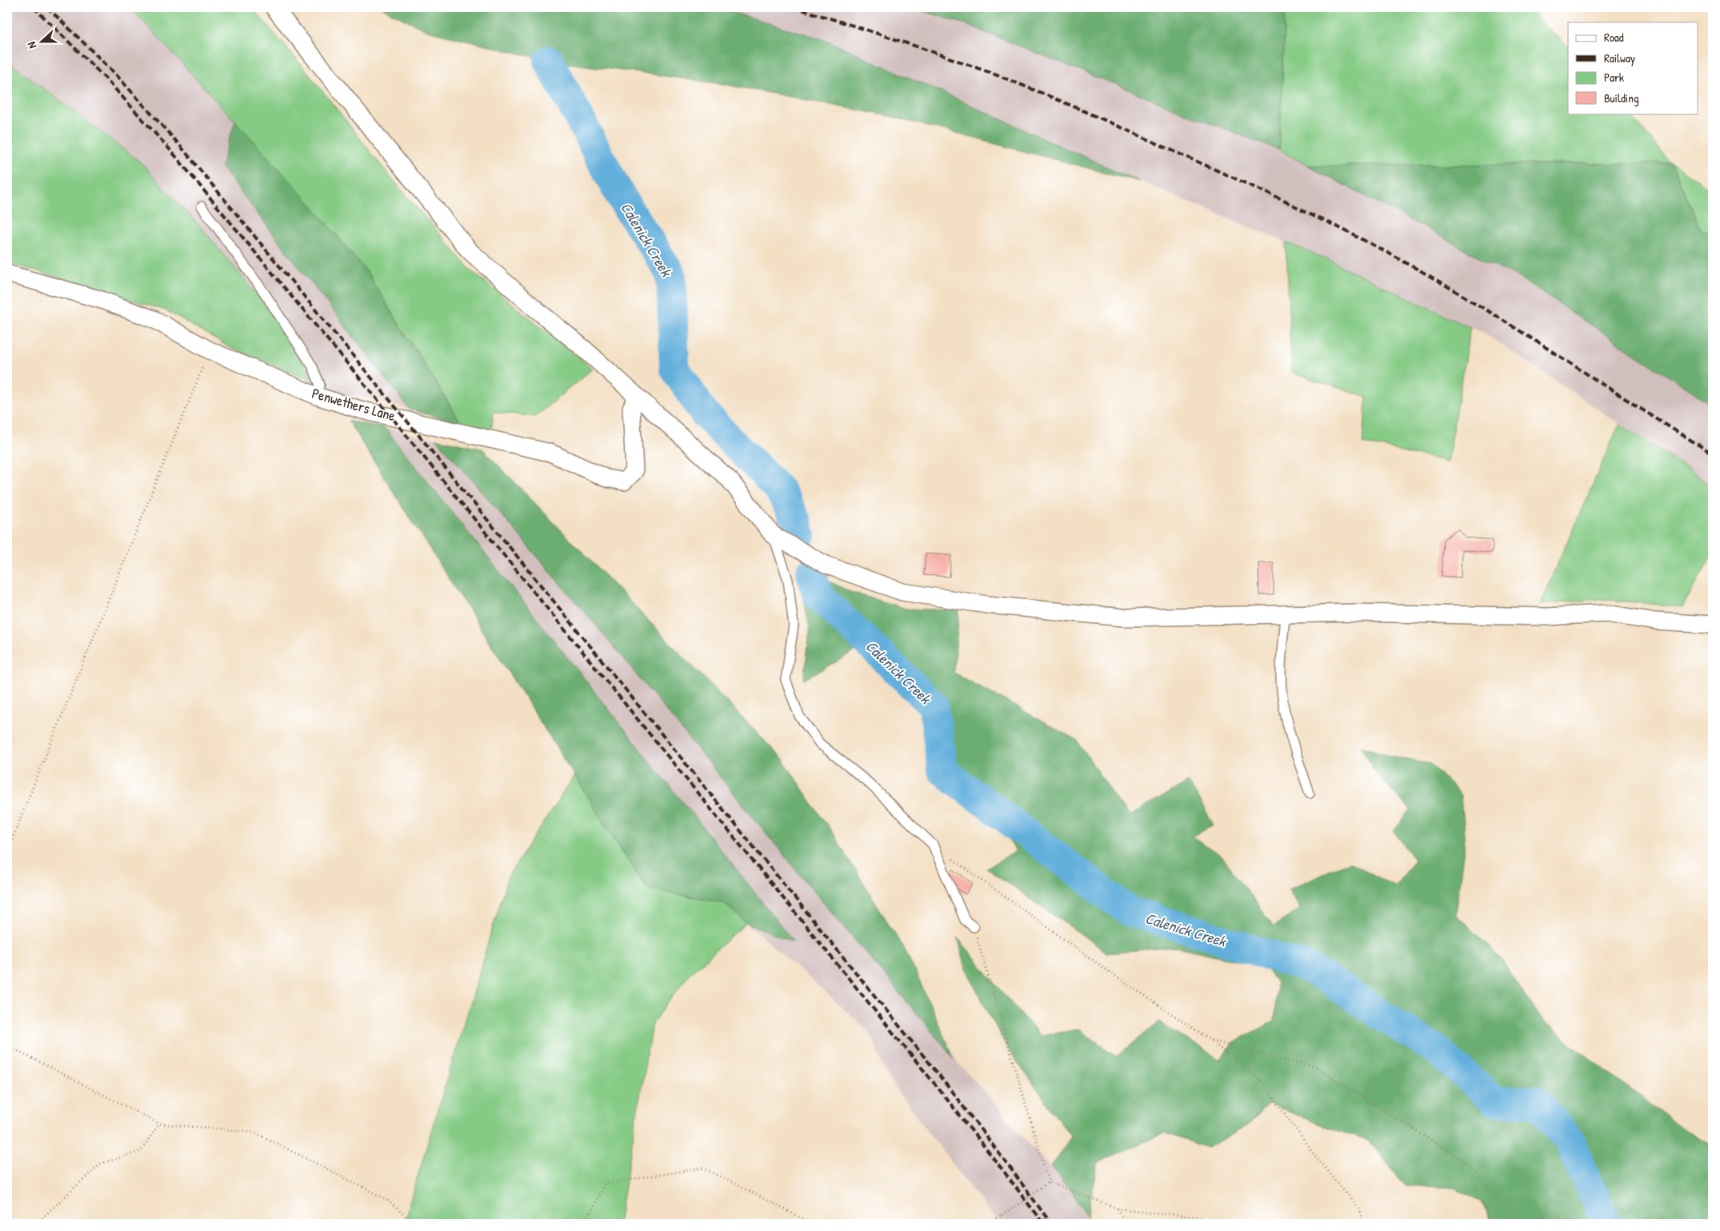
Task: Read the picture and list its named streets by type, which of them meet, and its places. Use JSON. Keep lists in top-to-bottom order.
{
  "streets": {
    "street": ["Penwethers Lane"]
  },
  "water": ["Calenick Creek"],
  "legend": [
    "Road",
    "Railway",
    "Park",
    "Building"
  ],
  "north": "left"
}
